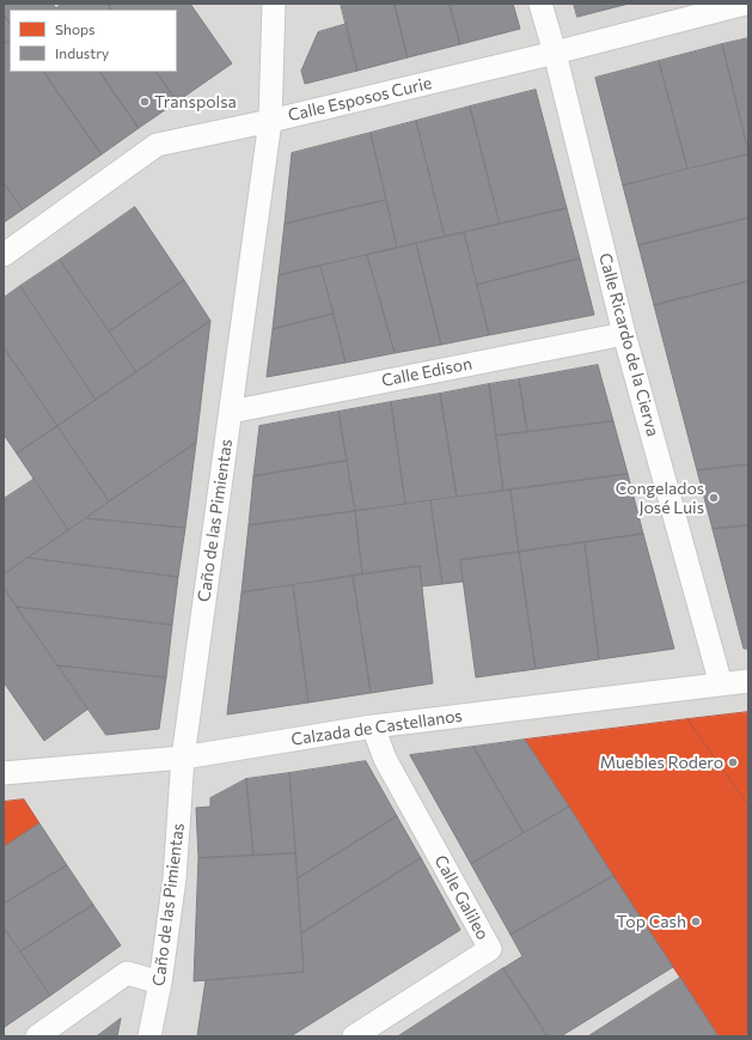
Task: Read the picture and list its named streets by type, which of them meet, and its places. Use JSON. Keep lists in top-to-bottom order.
{
  "streets": {
    "street": [
      "Calle Esposos Curie",
      "Calle Ricardo de la Cierva",
      "Calle Edison",
      "Caño de las Pimientas",
      "Calzada de Castellanos",
      "Calle Galileo"
    ]
  },
  "crossings": [
    ["Calle Esposos Curie", "Calle Ricardo de la Cierva"],
    ["Calle Esposos Curie", "Caño de las Pimientas"],
    ["Calle Ricardo de la Cierva", "Calle Edison"],
    ["Calle Ricardo de la Cierva", "Calzada de Castellanos"],
    ["Calle Edison", "Caño de las Pimientas"],
    ["Caño de las Pimientas", "Calzada de Castellanos"],
    ["Calzada de Castellanos", "Calle Galileo"]
  ],
  "places": [
    "Transpolsa",
    "Congelados José Luis",
    "Muebles Rodero",
    "Top Cash"
  ],
  "legend": ["Shops", "Industry"]
}
